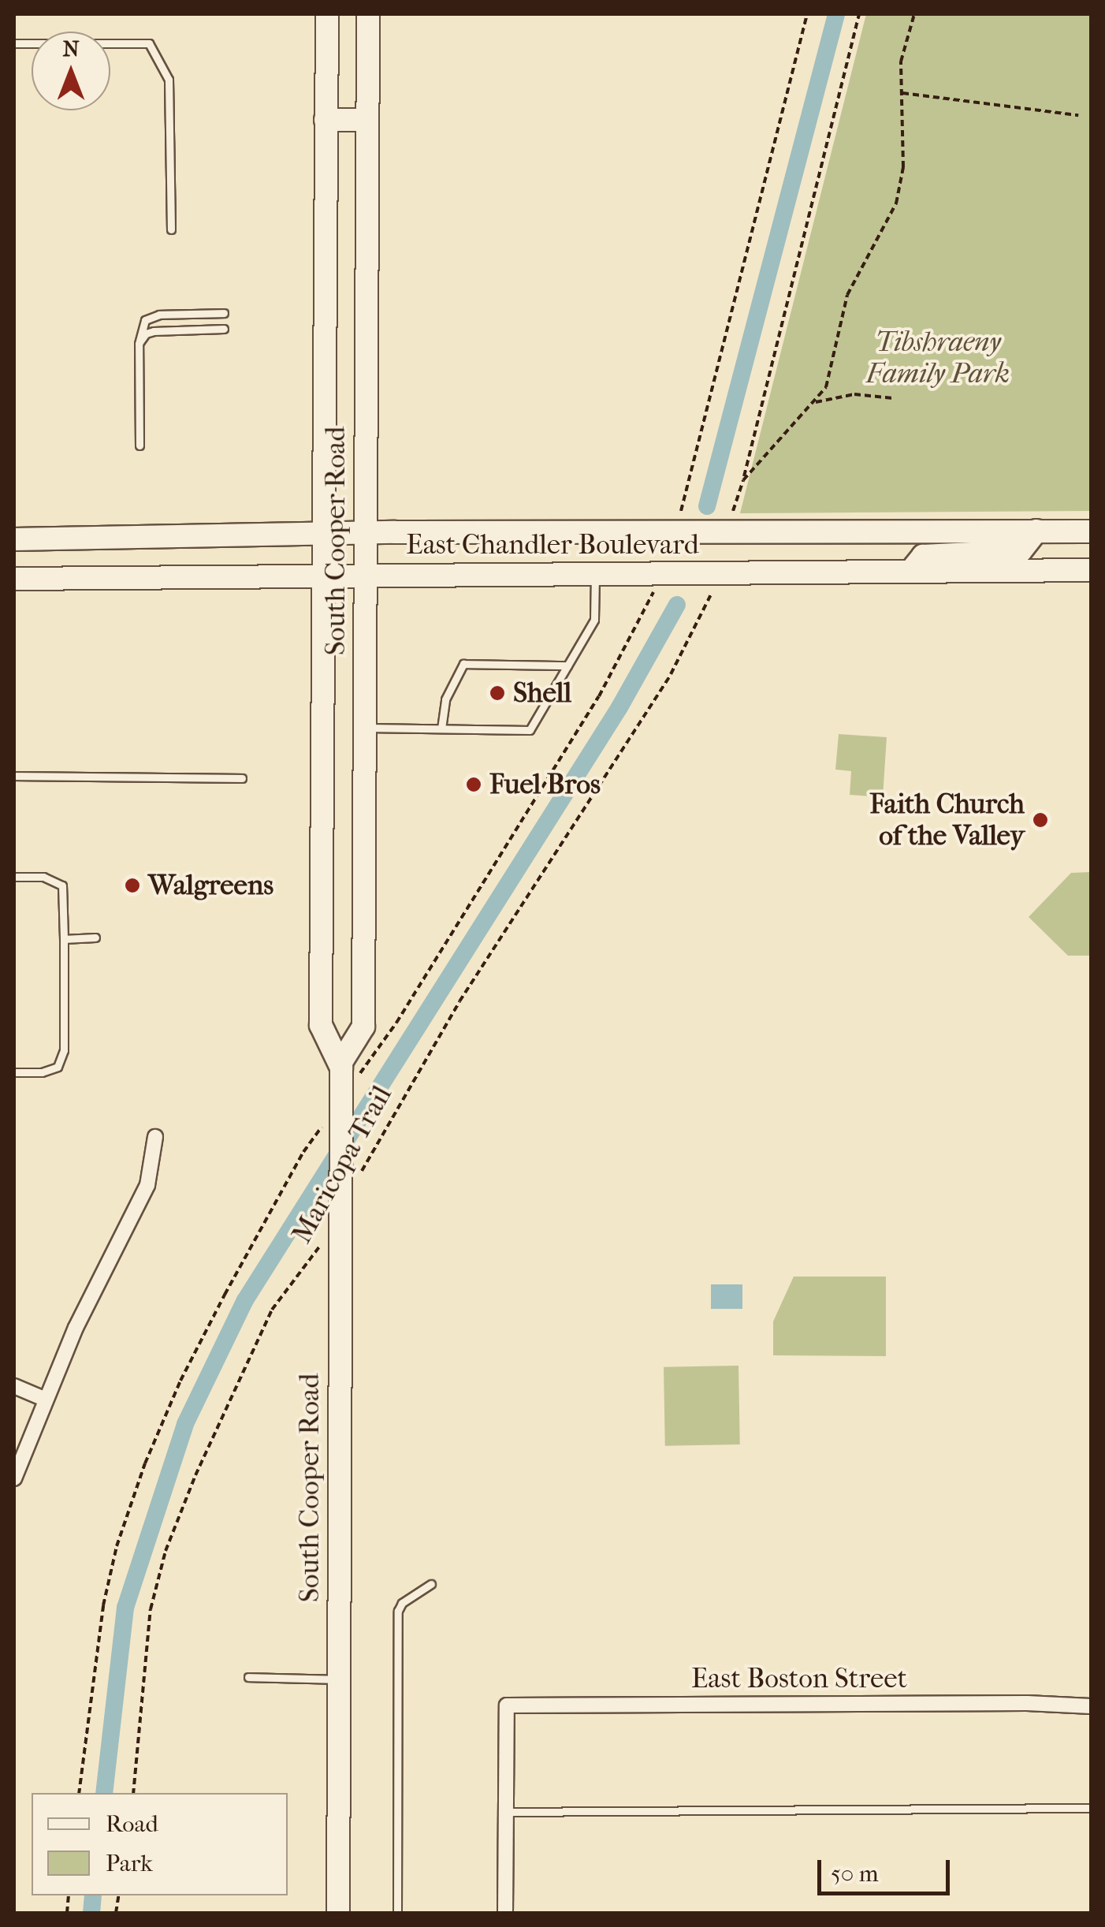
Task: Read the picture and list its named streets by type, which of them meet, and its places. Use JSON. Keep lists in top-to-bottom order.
{
  "streets": {
    "main road": ["South Cooper Road", "East Chandler Boulevard"],
    "street": ["East Boston Street"],
    "path": ["Maricopa Trail"]
  },
  "crossings": [
    ["South Cooper Road", "East Chandler Boulevard"],
    ["South Cooper Road", "Maricopa Trail"]
  ],
  "parks": ["Tibshraeny Family Park"],
  "places": [
    "Shell",
    "Fuel Bros",
    "Faith Church of the Valley",
    "Walgreens"
  ],
  "legend": ["Road", "Park"],
  "scale_bar": "50 m",
  "north": "top"
}
